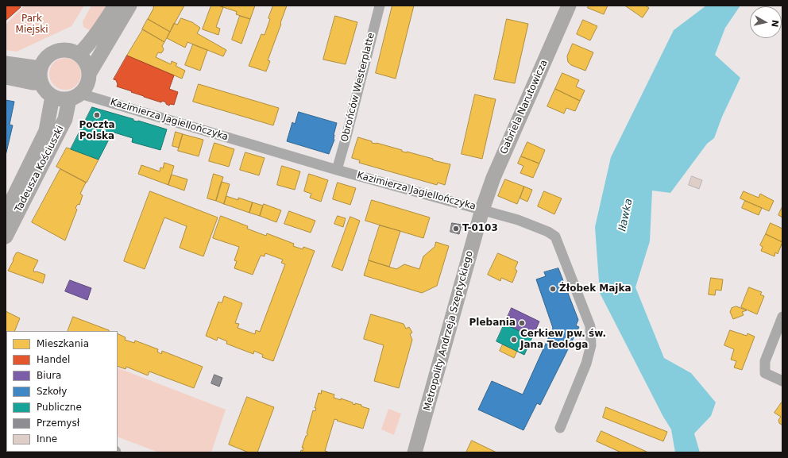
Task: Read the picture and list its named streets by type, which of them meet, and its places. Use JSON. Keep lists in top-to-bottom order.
{
  "streets": {
    "main road": ["Gabriela Narutowicza", "Tadeusza Kościuszki", "Metropolity Andrzeja Szeptyckiego"],
    "street": ["Obrońców Westerplatte", "Kazimierza Jagiellończyka"]
  },
  "crossings": [
    ["Obrońców Westerplatte", "Kazimierza Jagiellończyka"],
    ["Gabriela Narutowicza", "Kazimierza Jagiellończyka"],
    ["Gabriela Narutowicza", "Metropolity Andrzeja Szeptyckiego"],
    ["Kazimierza Jagiellończyka", "Tadeusza Kościuszki"],
    ["Kazimierza Jagiellończyka", "Metropolity Andrzeja Szeptyckiego"]
  ],
  "water": ["Iławka"],
  "parks": ["Park Miejski"],
  "places": [
    "Poczta Polska",
    "T-0103",
    "Żłobek Majka",
    "Plebania",
    "Cerkiew pw. św. Jana Teologa"
  ],
  "legend": [
    "Mieszkania",
    "Handel",
    "Biura",
    "Szkoły",
    "Publiczne",
    "Przemysł",
    "Inne"
  ],
  "north": "right"
}
